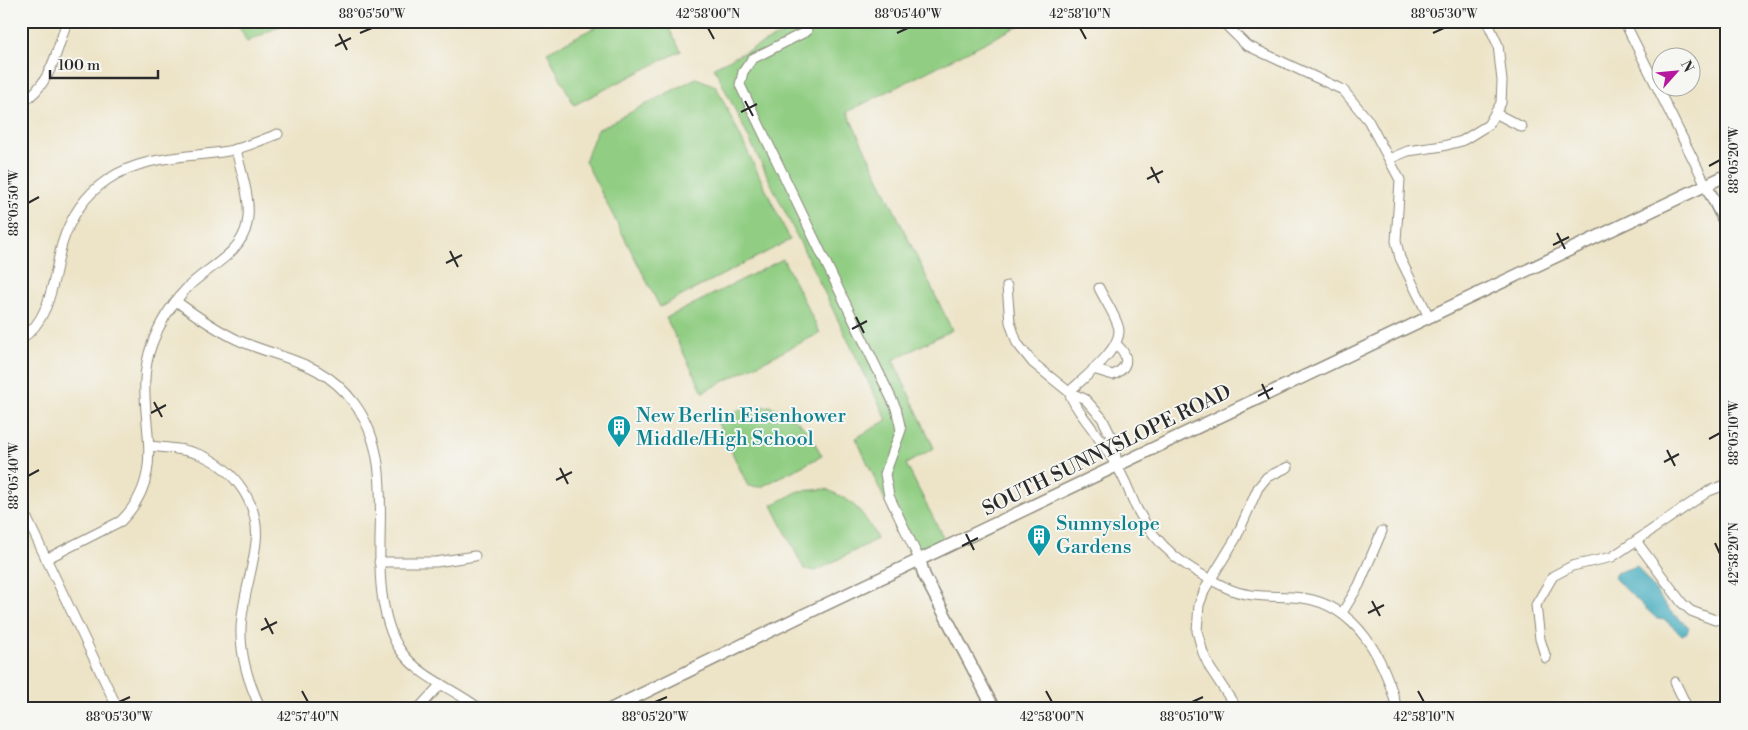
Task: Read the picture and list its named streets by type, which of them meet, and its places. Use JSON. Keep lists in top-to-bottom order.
{
  "streets": {
    "street": ["SOUTH SUNNYSLOPE ROAD"]
  },
  "places": {
    "building": ["New Berlin Eisenhower Middle/High School", "Sunnyslope Gardens"]
  },
  "scale_bar": "100 m",
  "north": "top right",
  "coordinates": [
    "88°05'50\"W",
    "42°58'00\"N",
    "88°05'40\"W",
    "42°58'10\"N",
    "88°05'30\"W",
    "88°05'20\"W",
    "88°05'10\"W",
    "42°58'20\"N",
    "42°57'40\"N"
  ]
}
